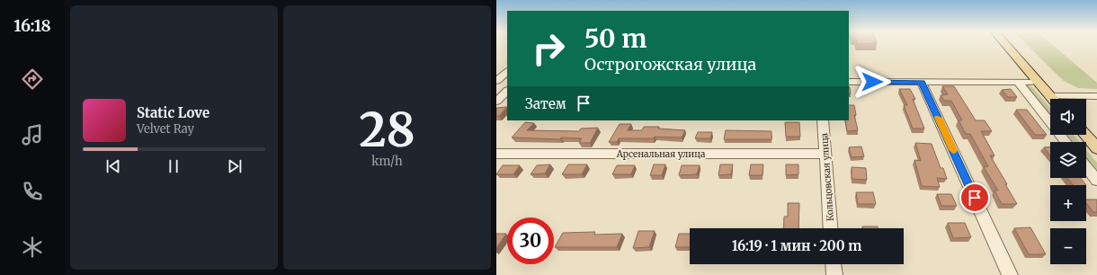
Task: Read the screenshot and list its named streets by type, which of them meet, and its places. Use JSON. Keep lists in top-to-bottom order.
{
  "streets": {
    "street": ["Арсенальная улица", "Кольцовская улица"]
  },
  "crossings": [
    ["Арсенальная улица", "Кольцовская улица"]
  ],
  "page": {
    "tabs": "16:18",
    "tile": ["28", "km/h"],
    "turn": ["50 m", "Острогожская улица"],
    "then": "Затем",
    "song": ["Static Love", "Velvet Ray"],
    "map_buttons": ["+", "−"],
    "limit": "30",
    "trip": "16:19 · 1 мин · 200 m"
  }
}
